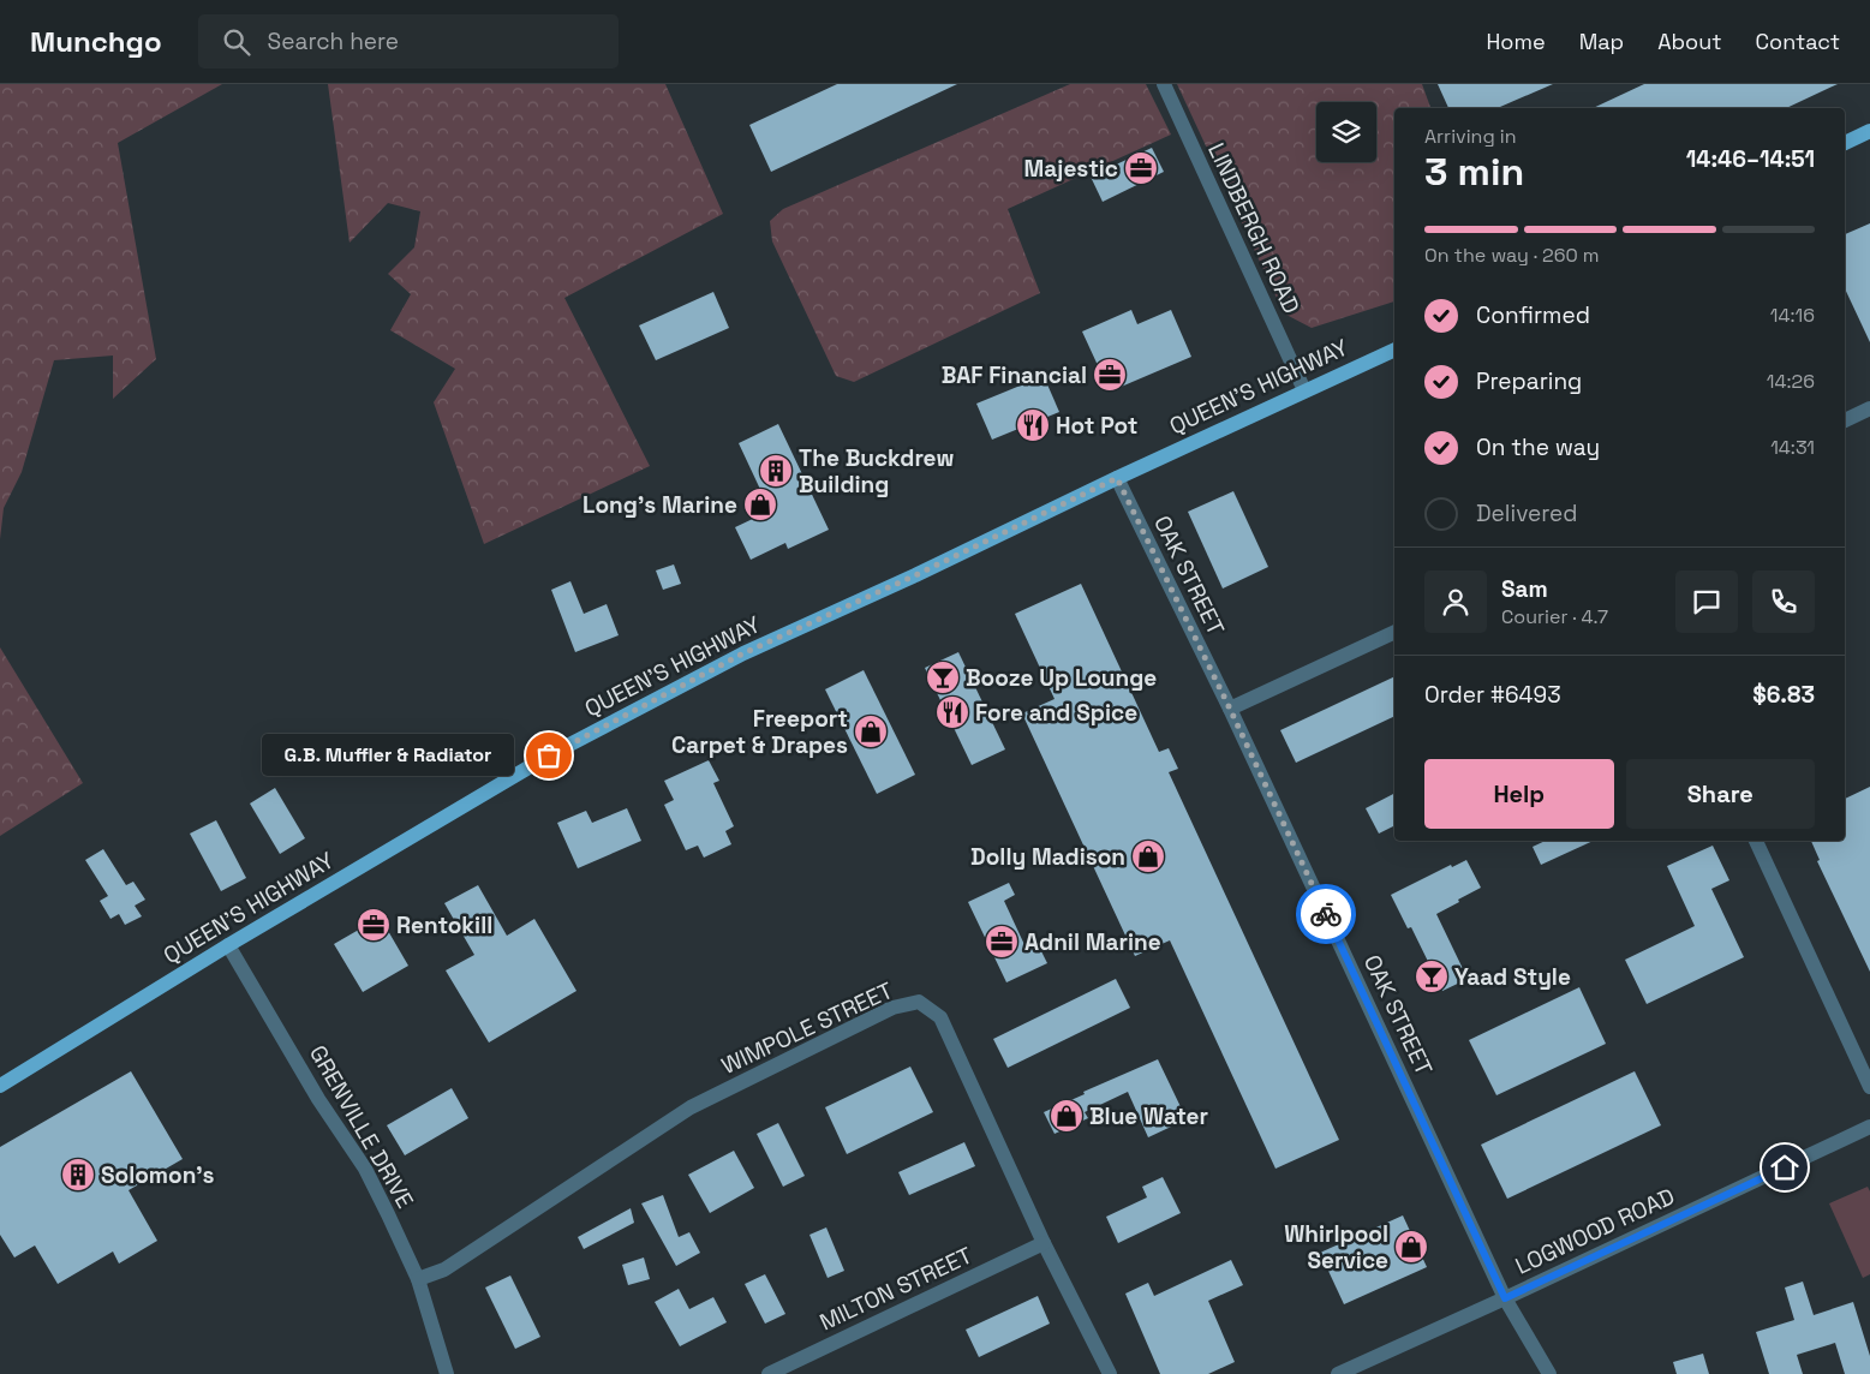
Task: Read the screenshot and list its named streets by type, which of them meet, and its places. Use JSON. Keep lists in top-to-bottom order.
{
  "streets": {
    "main road": ["QUEEN'S HIGHWAY"],
    "street": [
      "LINDBERGH ROAD",
      "OAK STREET",
      "WIMPOLE STREET",
      "GRENVILLE DRIVE",
      "LOGWOOD ROAD",
      "MILTON STREET"
    ]
  },
  "crossings": [
    ["LINDBERGH ROAD", "QUEEN'S HIGHWAY"],
    ["QUEEN'S HIGHWAY", "OAK STREET"],
    ["QUEEN'S HIGHWAY", "GRENVILLE DRIVE"],
    ["OAK STREET", "LOGWOOD ROAD"],
    ["WIMPOLE STREET", "GRENVILLE DRIVE"],
    ["WIMPOLE STREET", "MILTON STREET"]
  ],
  "places": {
    "office": [
      "Majestic",
      "BAF Financial",
      "Rentokill",
      "Adnil Marine"
    ],
    "restaurant": ["Hot Pot", "Fore and Spice"],
    "building": ["The Buckdrew Building", "Solomon's"],
    "shop": [
      "Long's Marine",
      "Freeport Carpet & Drapes",
      "Dolly Madison",
      "Blue Water",
      "Whirlpool Service"
    ],
    "bar": ["Booze Up Lounge", "Yaad Style"],
    "other": ["G.B. Muffler & Radiator"]
  },
  "page": {
    "header": "Munchgo",
    "search": "Search here",
    "nav": [
      "Home",
      "Map",
      "About",
      "Contact"
    ],
    "heading": ["3 min", "Arriving in", "14:46–14:51"],
    "panel": [
      "Sam",
      "Courier · 4.7",
      "Order #6493",
      "$6.83"
    ],
    "bar": "On the way · 260 m",
    "list": [
      ["Confirmed", "14:16"],
      ["Preparing", "14:26"],
      ["On the way", "14:31"],
      "Delivered"
    ],
    "bubble": "G.B. Muffler & Radiator",
    "buttons": ["Help", "Share"]
  }
}
